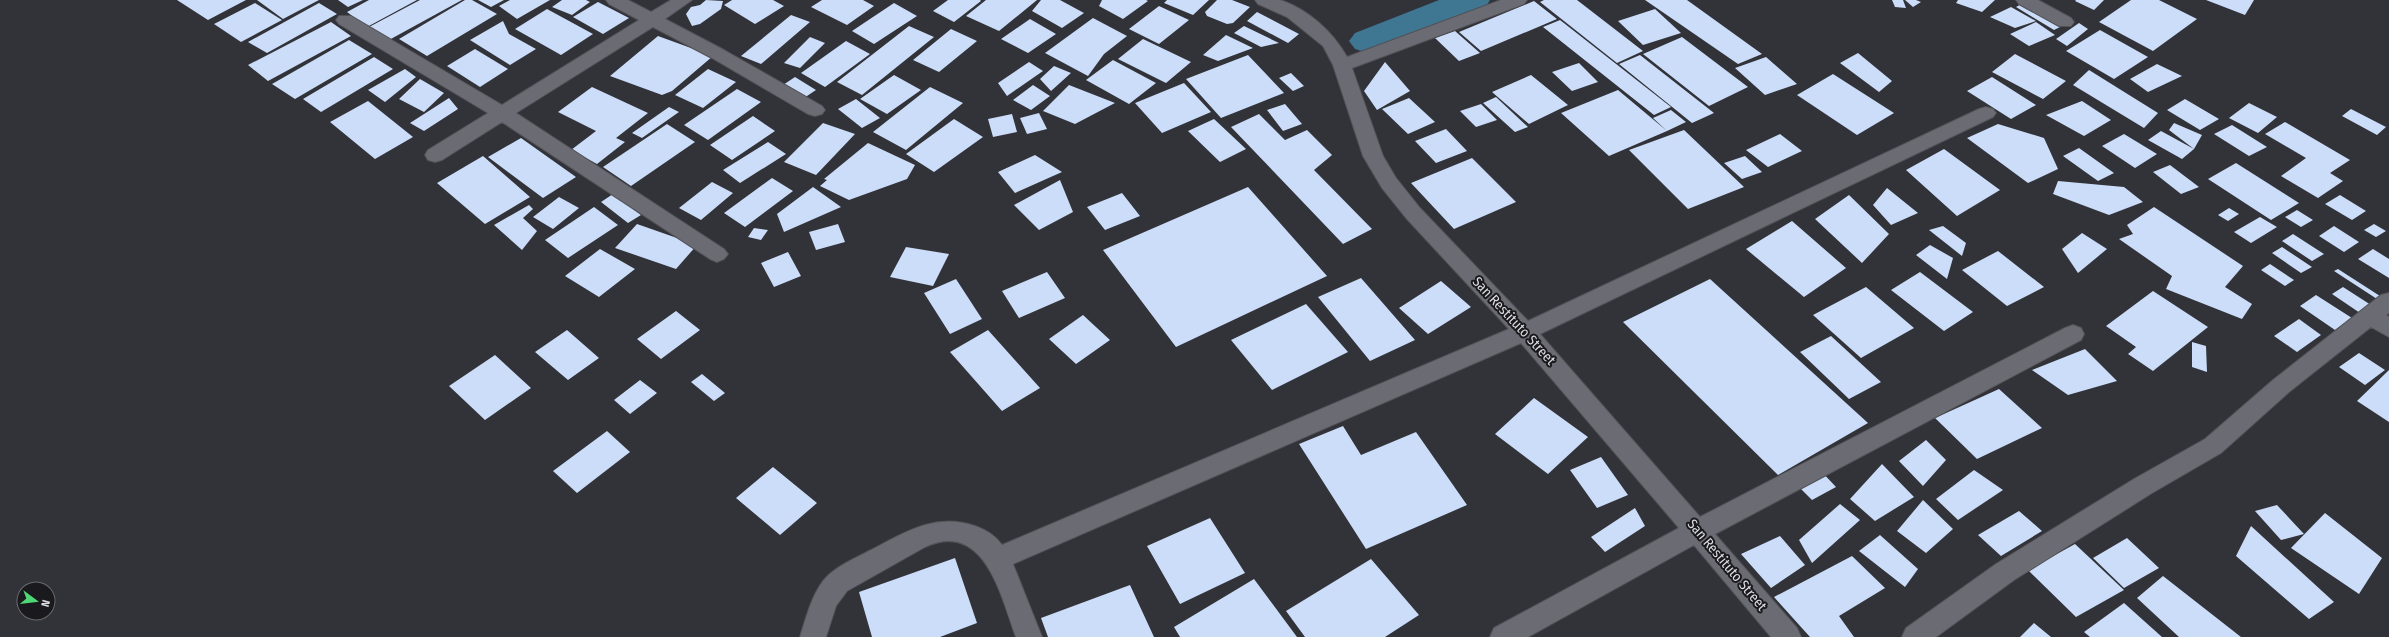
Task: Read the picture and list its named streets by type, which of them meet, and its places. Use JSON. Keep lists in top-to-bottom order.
{
  "streets": {
    "street": ["San Restituto Street"]
  },
  "north": "right"
}
